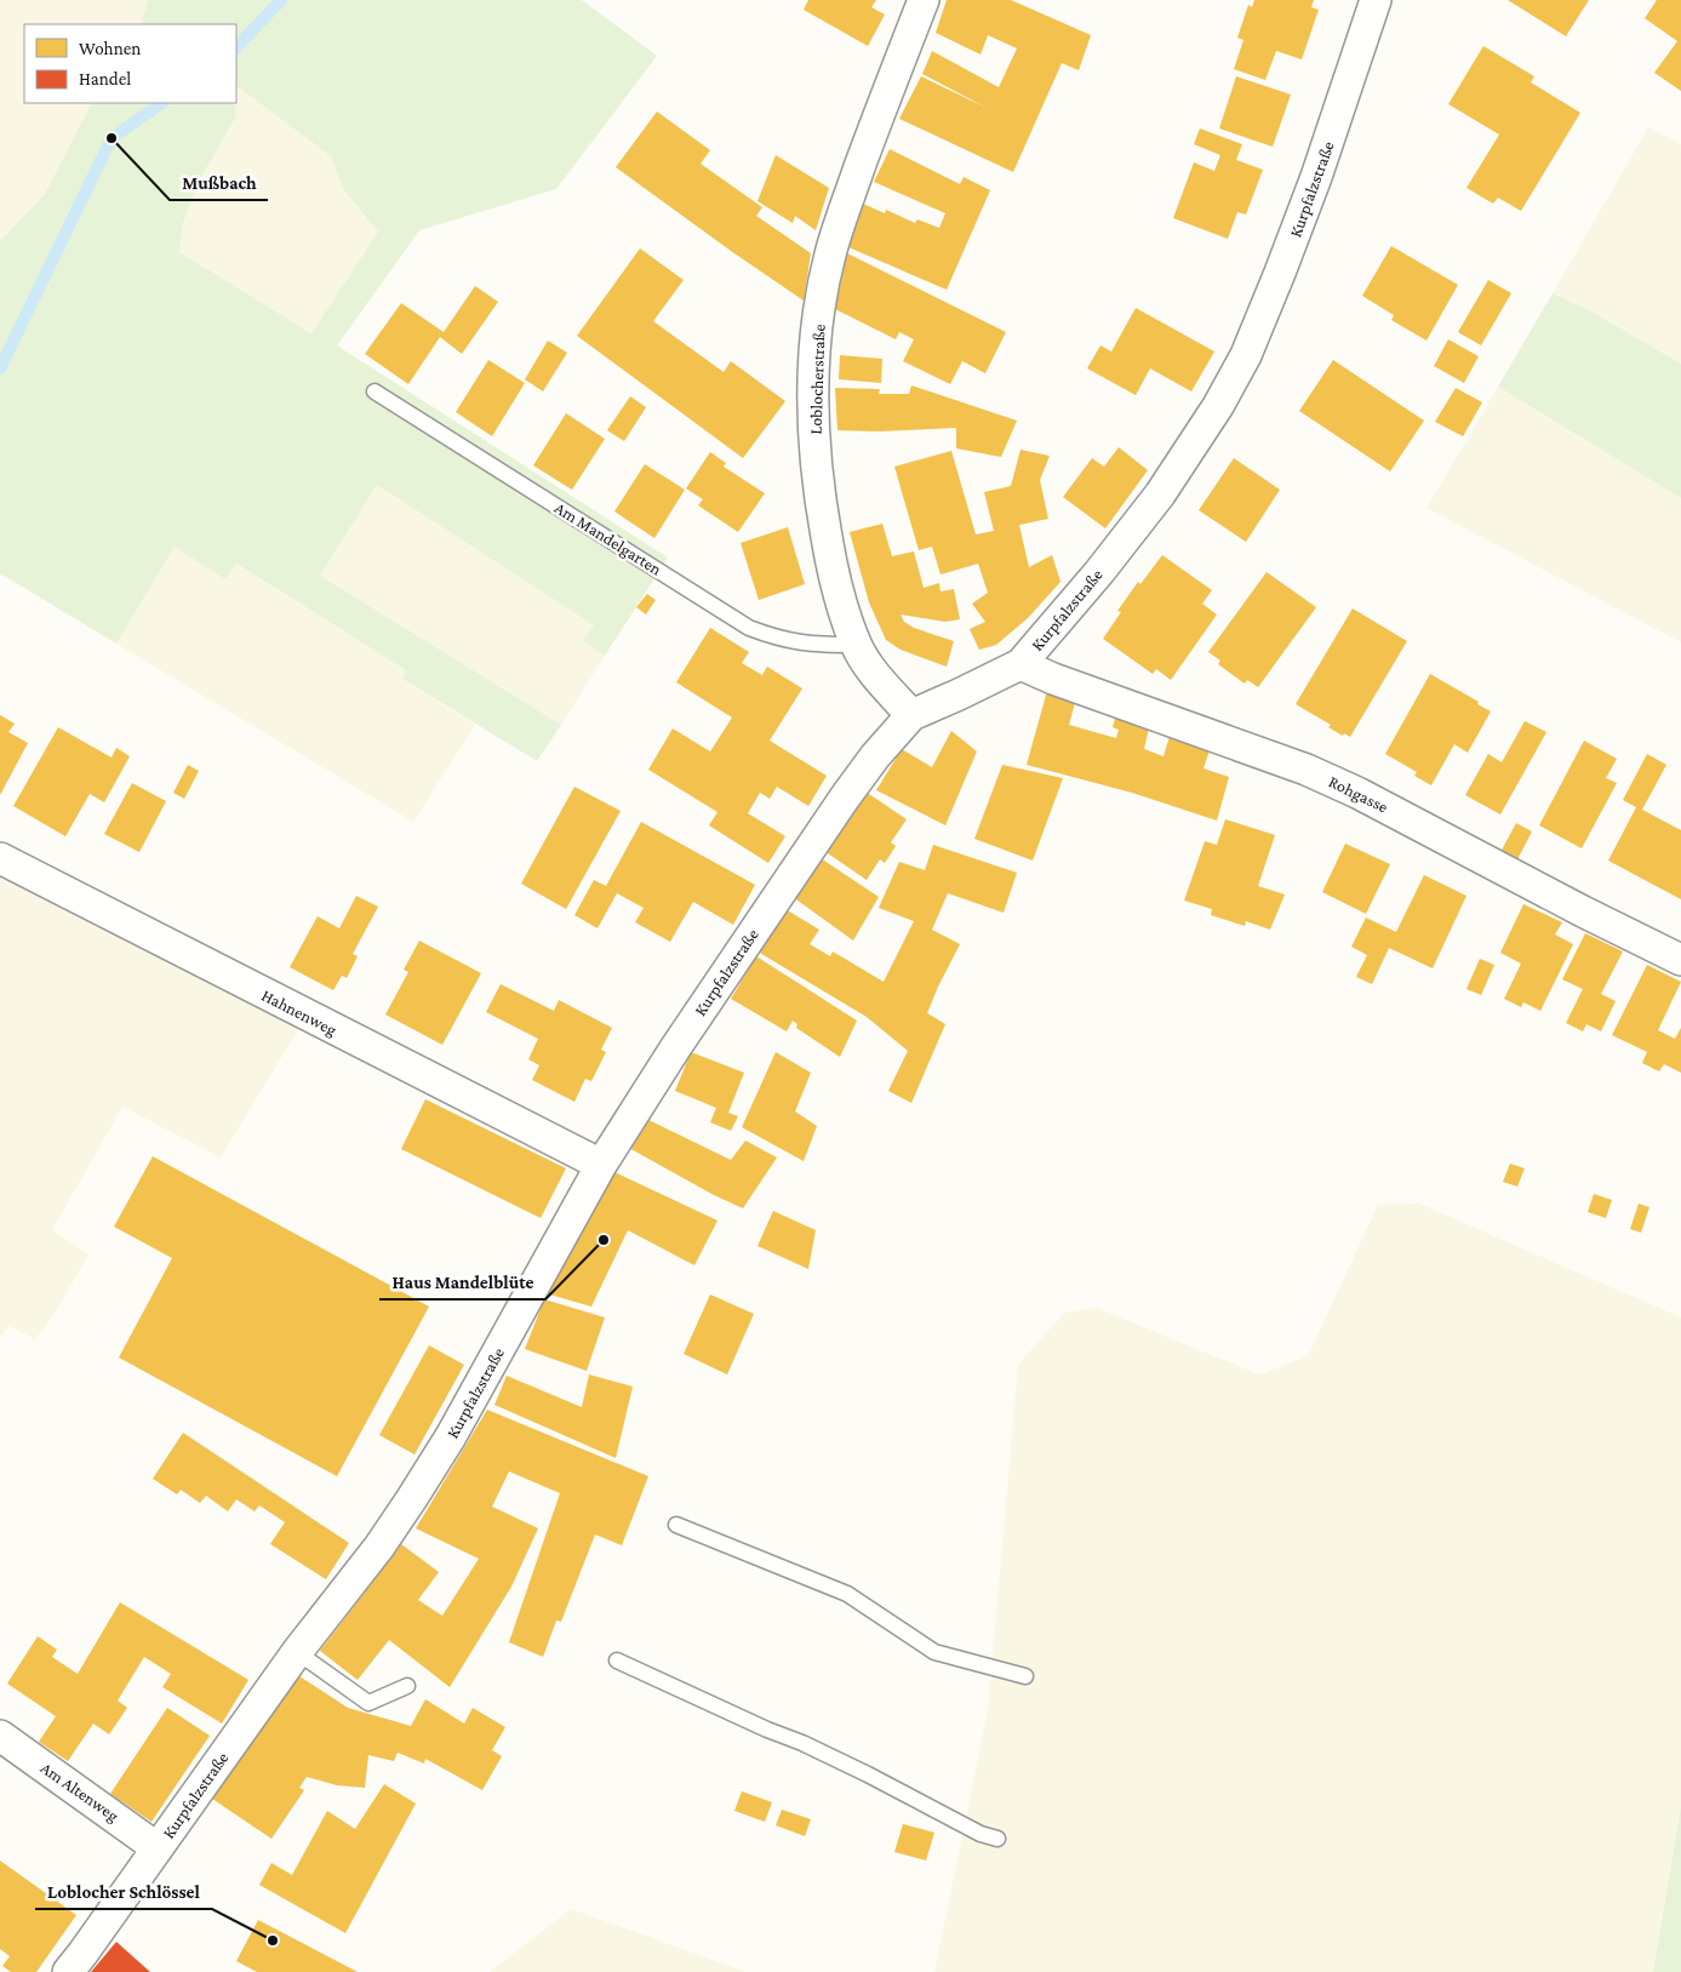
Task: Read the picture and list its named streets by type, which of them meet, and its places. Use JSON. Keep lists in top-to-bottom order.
{
  "streets": {
    "street": [
      "Kurpfalzstraße",
      "Loblocherstraße",
      "Rohgasse",
      "Hahnenweg",
      "Am Altenweg"
    ],
    "lane": ["Am Mandelgarten"]
  },
  "crossings": [
    ["Kurpfalzstraße", "Loblocherstraße"],
    ["Kurpfalzstraße", "Rohgasse"],
    ["Kurpfalzstraße", "Hahnenweg"],
    ["Kurpfalzstraße", "Am Altenweg"],
    ["Loblocherstraße", "Am Mandelgarten"]
  ],
  "places": ["Mußbach", "Haus Mandelblüte", "Loblocher Schlössel"],
  "legend": ["Wohnen", "Handel"]
}
